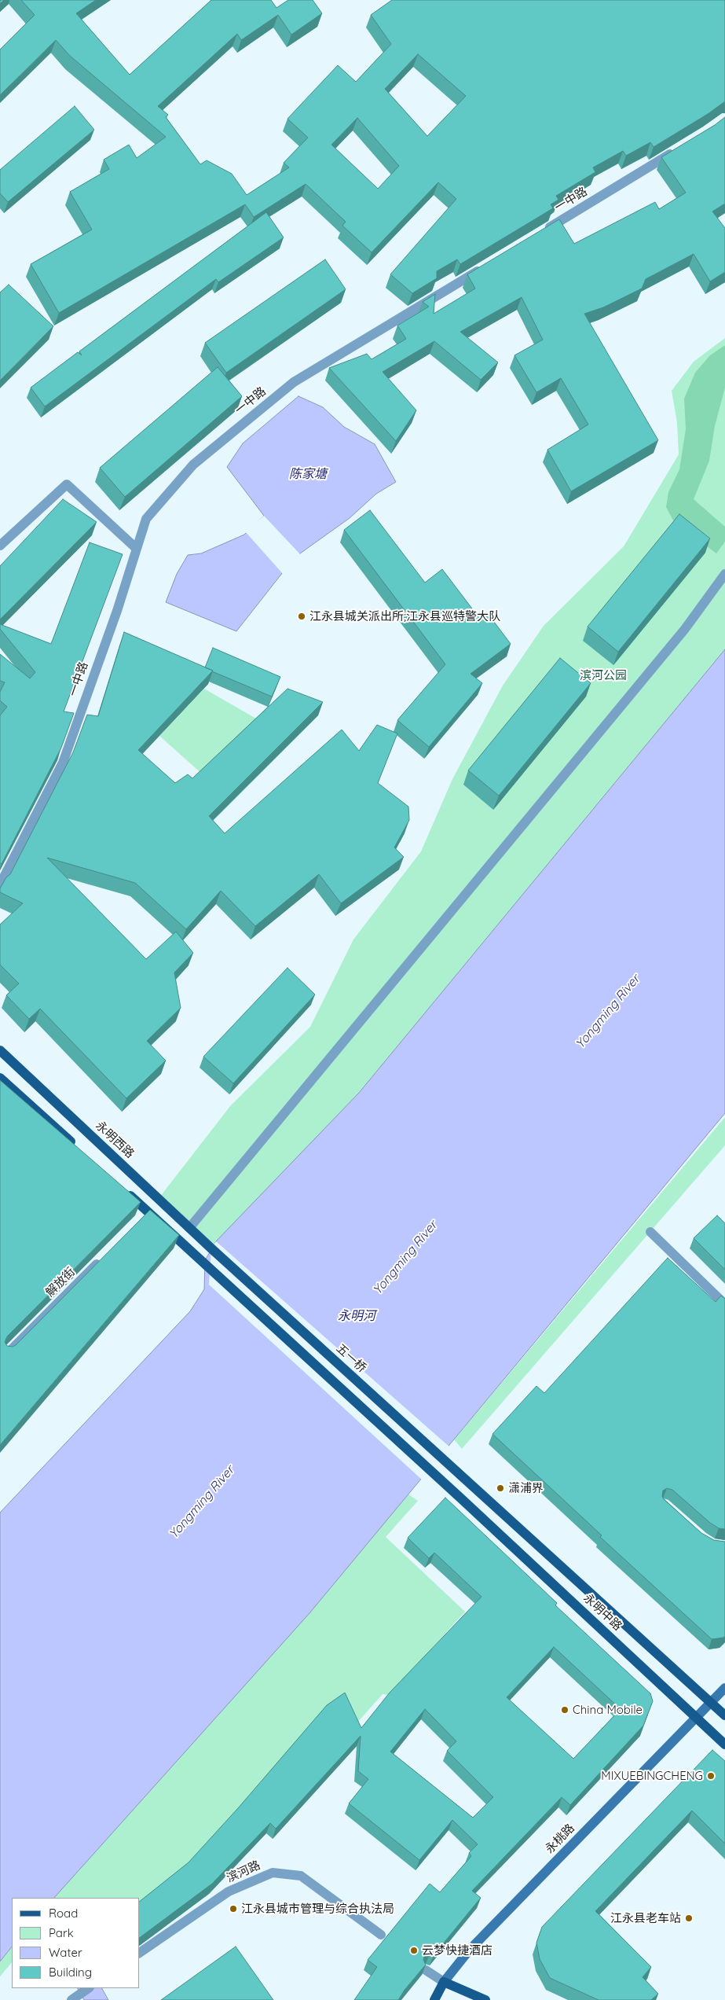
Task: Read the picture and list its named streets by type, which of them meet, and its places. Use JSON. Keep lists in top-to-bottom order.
{
  "streets": {
    "main road": [
      "永明西路",
      "五一桥",
      "永明中路",
      "永桃路"
    ],
    "street": ["一中路", "解放街", "滨河路"]
  },
  "crossings": [
    ["永明西路", "五一桥"],
    ["五一桥", "永明中路"],
    ["永明中路", "永桃路"]
  ],
  "water": ["陈家塘", "Yongming River", "永明河"],
  "parks": ["滨河公园"],
  "places": [
    "江永县城关派出所;江永县巡特警大队",
    "潇浦界",
    "China Mobile",
    "MIXUEBINGCHENG",
    "江永县城市管理与综合执法局",
    "江永县老车站",
    "云梦快捷酒店"
  ],
  "legend": [
    "Road",
    "Park",
    "Water",
    "Building"
  ]
}
